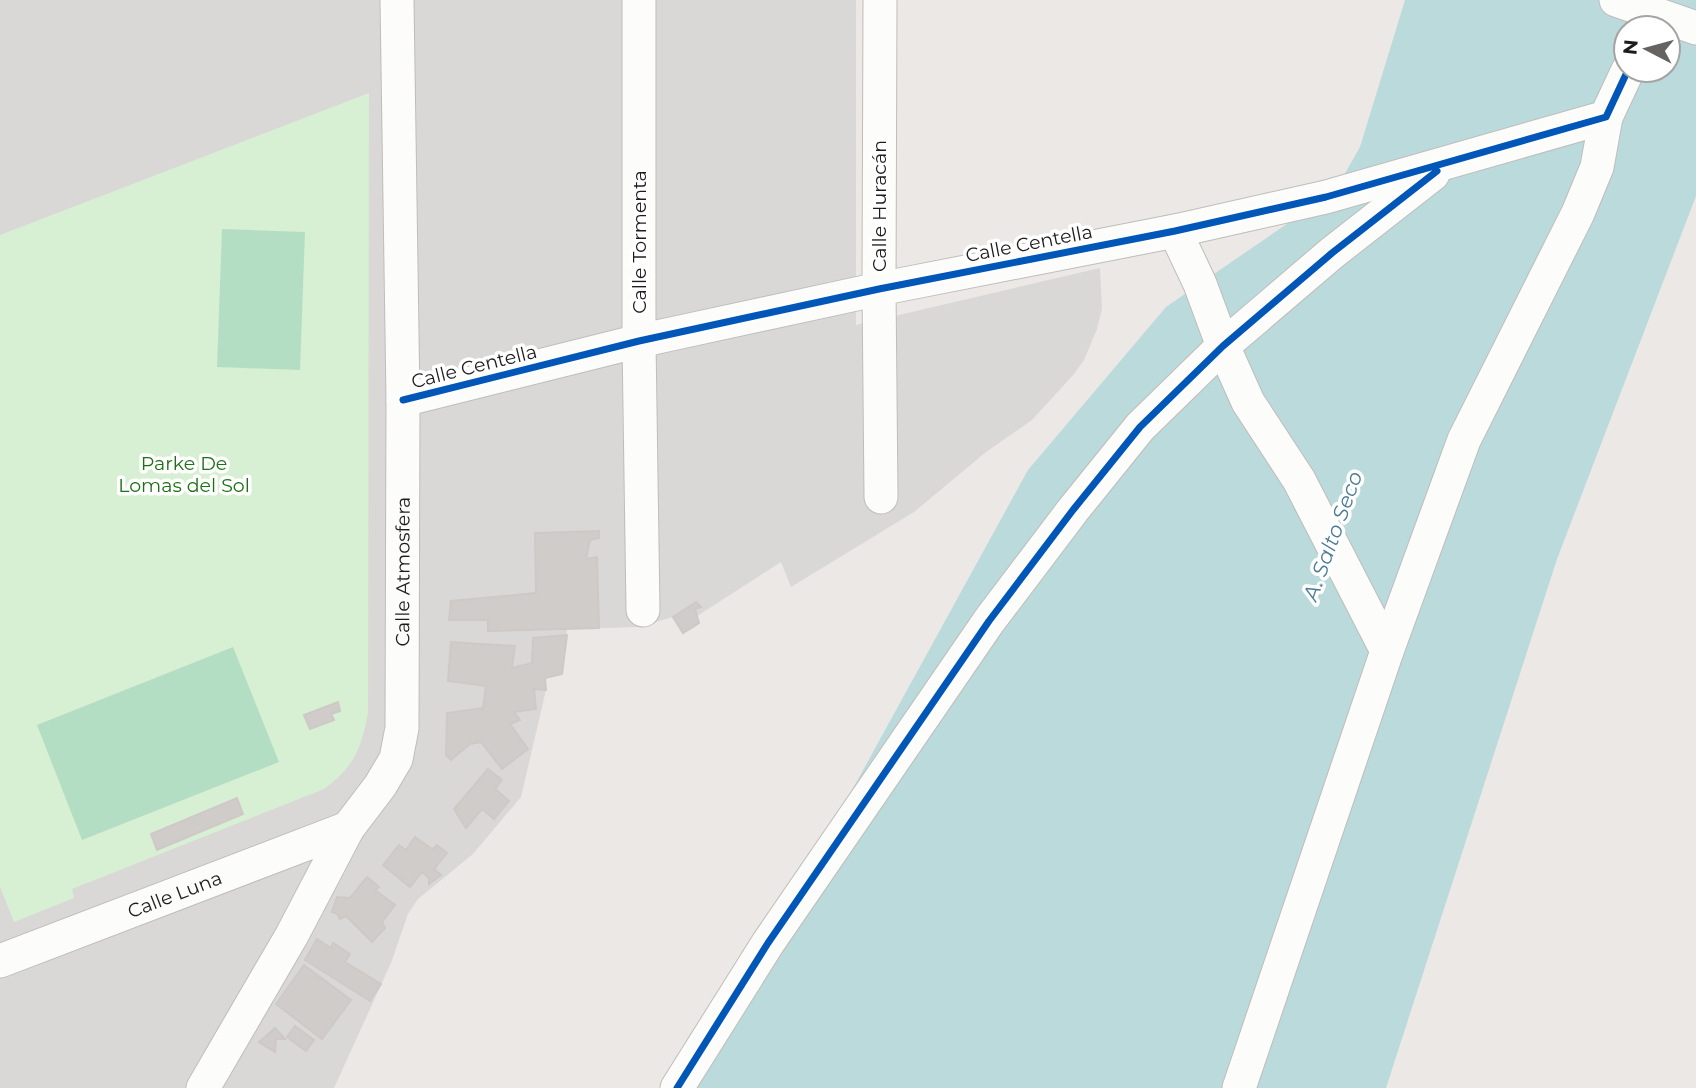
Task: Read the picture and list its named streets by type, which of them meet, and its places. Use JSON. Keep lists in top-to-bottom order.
{
  "streets": {
    "street": [
      "Calle Huracán",
      "Calle Tormenta",
      "Calle Centella",
      "Calle Atmosfera",
      "Calle Luna"
    ]
  },
  "crossings": [
    ["Calle Huracán", "Calle Centella"],
    ["Calle Tormenta", "Calle Centella"],
    ["Calle Centella", "Calle Atmosfera"],
    ["Calle Atmosfera", "Calle Luna"]
  ],
  "water": ["A. Salto Seco"],
  "parks": ["Parke De Lomas del Sol"],
  "north": "left"
}
